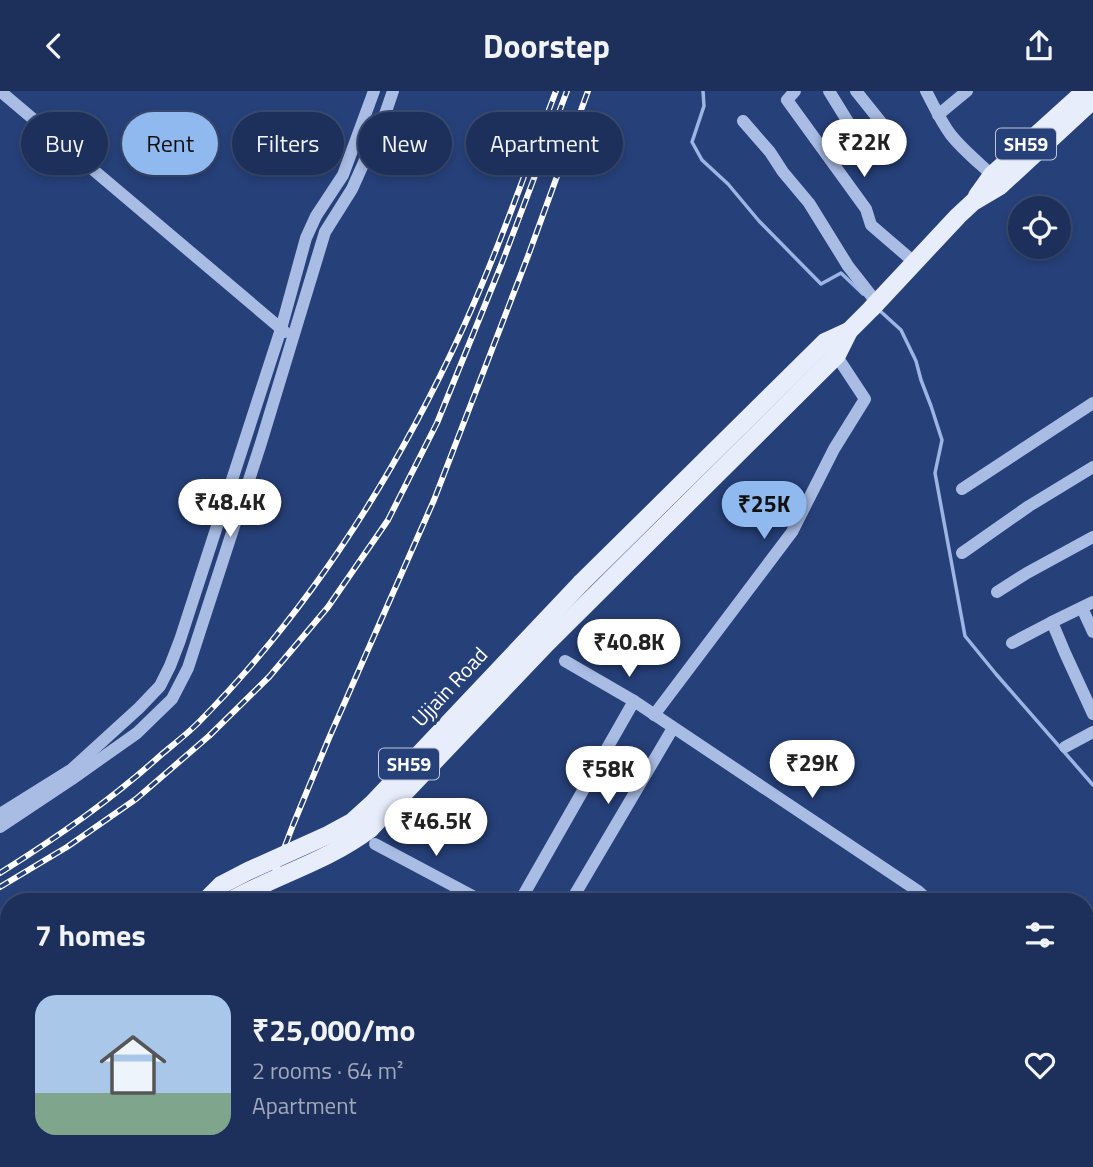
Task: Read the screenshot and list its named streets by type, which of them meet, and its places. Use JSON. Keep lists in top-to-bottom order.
{
  "streets": {
    "main road": ["SH59", "Ujjain Road"]
  },
  "crossings": [
    ["SH59", "Ujjain Road"]
  ],
  "page": {
    "header": "Doorstep",
    "chip": [
      "Buy",
      "Rent",
      "Filters",
      "New",
      "Apartment"
    ],
    "price": [
      "₹22K",
      "₹48.4K",
      "₹25K",
      "₹40.8K",
      "₹29K",
      "₹58K",
      "₹46.5K"
    ],
    "heading": "7 homes",
    "list": [
      {
        "name": "₹25,000/mo",
        "note": "2 rooms · 64 m² · Apartment"
      }
    ]
  }
}
